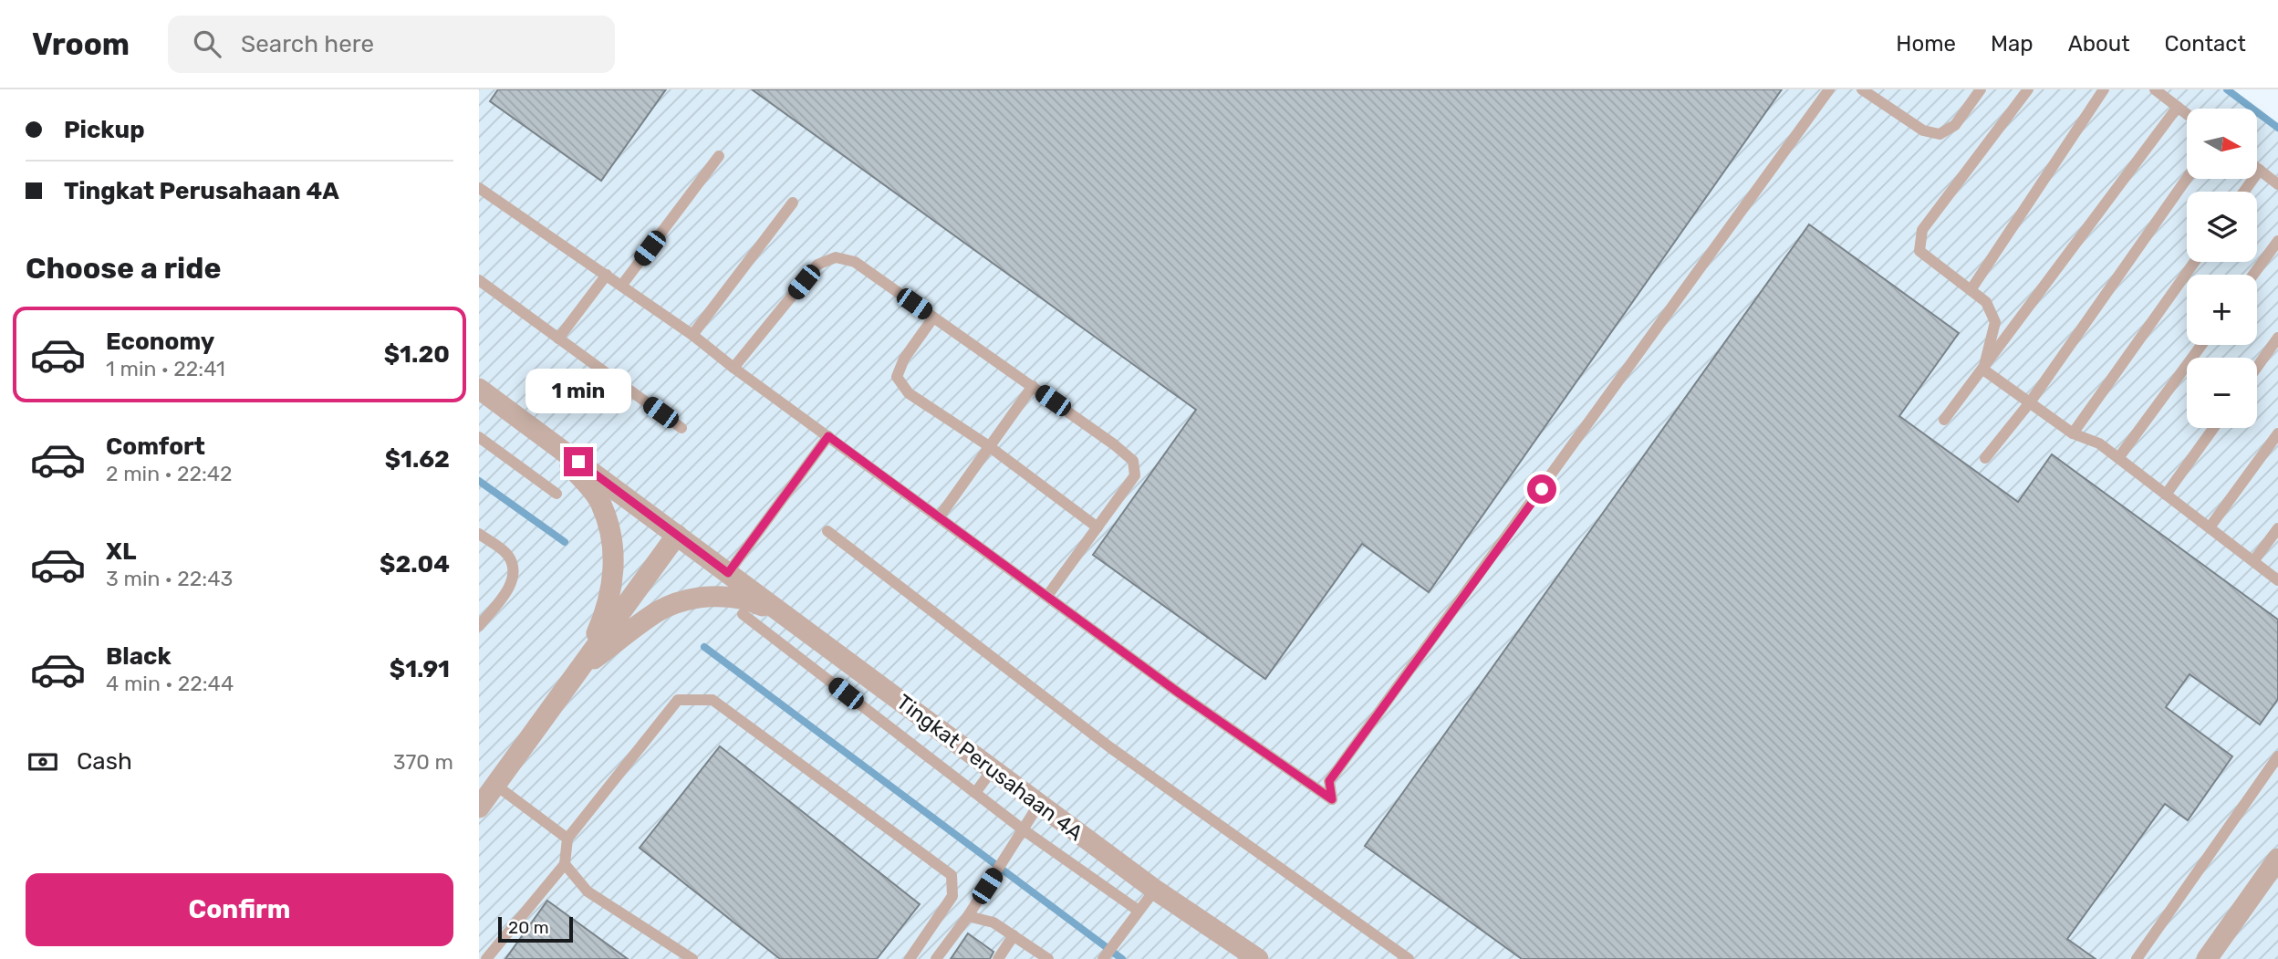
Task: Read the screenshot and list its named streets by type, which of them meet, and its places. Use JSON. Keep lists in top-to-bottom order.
{
  "streets": {
    "street": ["Tingkat Perusahaan 4A"]
  },
  "scale_bar": "20 m",
  "north": "right",
  "page": {
    "header": "Vroom",
    "search": "Search here",
    "nav": [
      "Home",
      "Map",
      "About",
      "Contact"
    ],
    "banner": ["Pickup", "Tingkat Perusahaan 4A"],
    "map_buttons": ["+", "−"],
    "heading": "Choose a ride",
    "list": [
      {
        "name": "Economy",
        "note": "1 min · 22:41",
        "value": "$1.20"
      },
      {
        "name": "Comfort",
        "note": "2 min · 22:42",
        "value": "$1.62"
      },
      {
        "name": "XL",
        "note": "3 min · 22:43",
        "value": "$2.04"
      },
      {
        "name": "Black",
        "note": "4 min · 22:44",
        "value": "$1.91"
      }
    ],
    "bubble": "1 min",
    "pay": ["Cash", "370 m"],
    "buttons": "Confirm",
    "scale": "20 m"
  }
}
